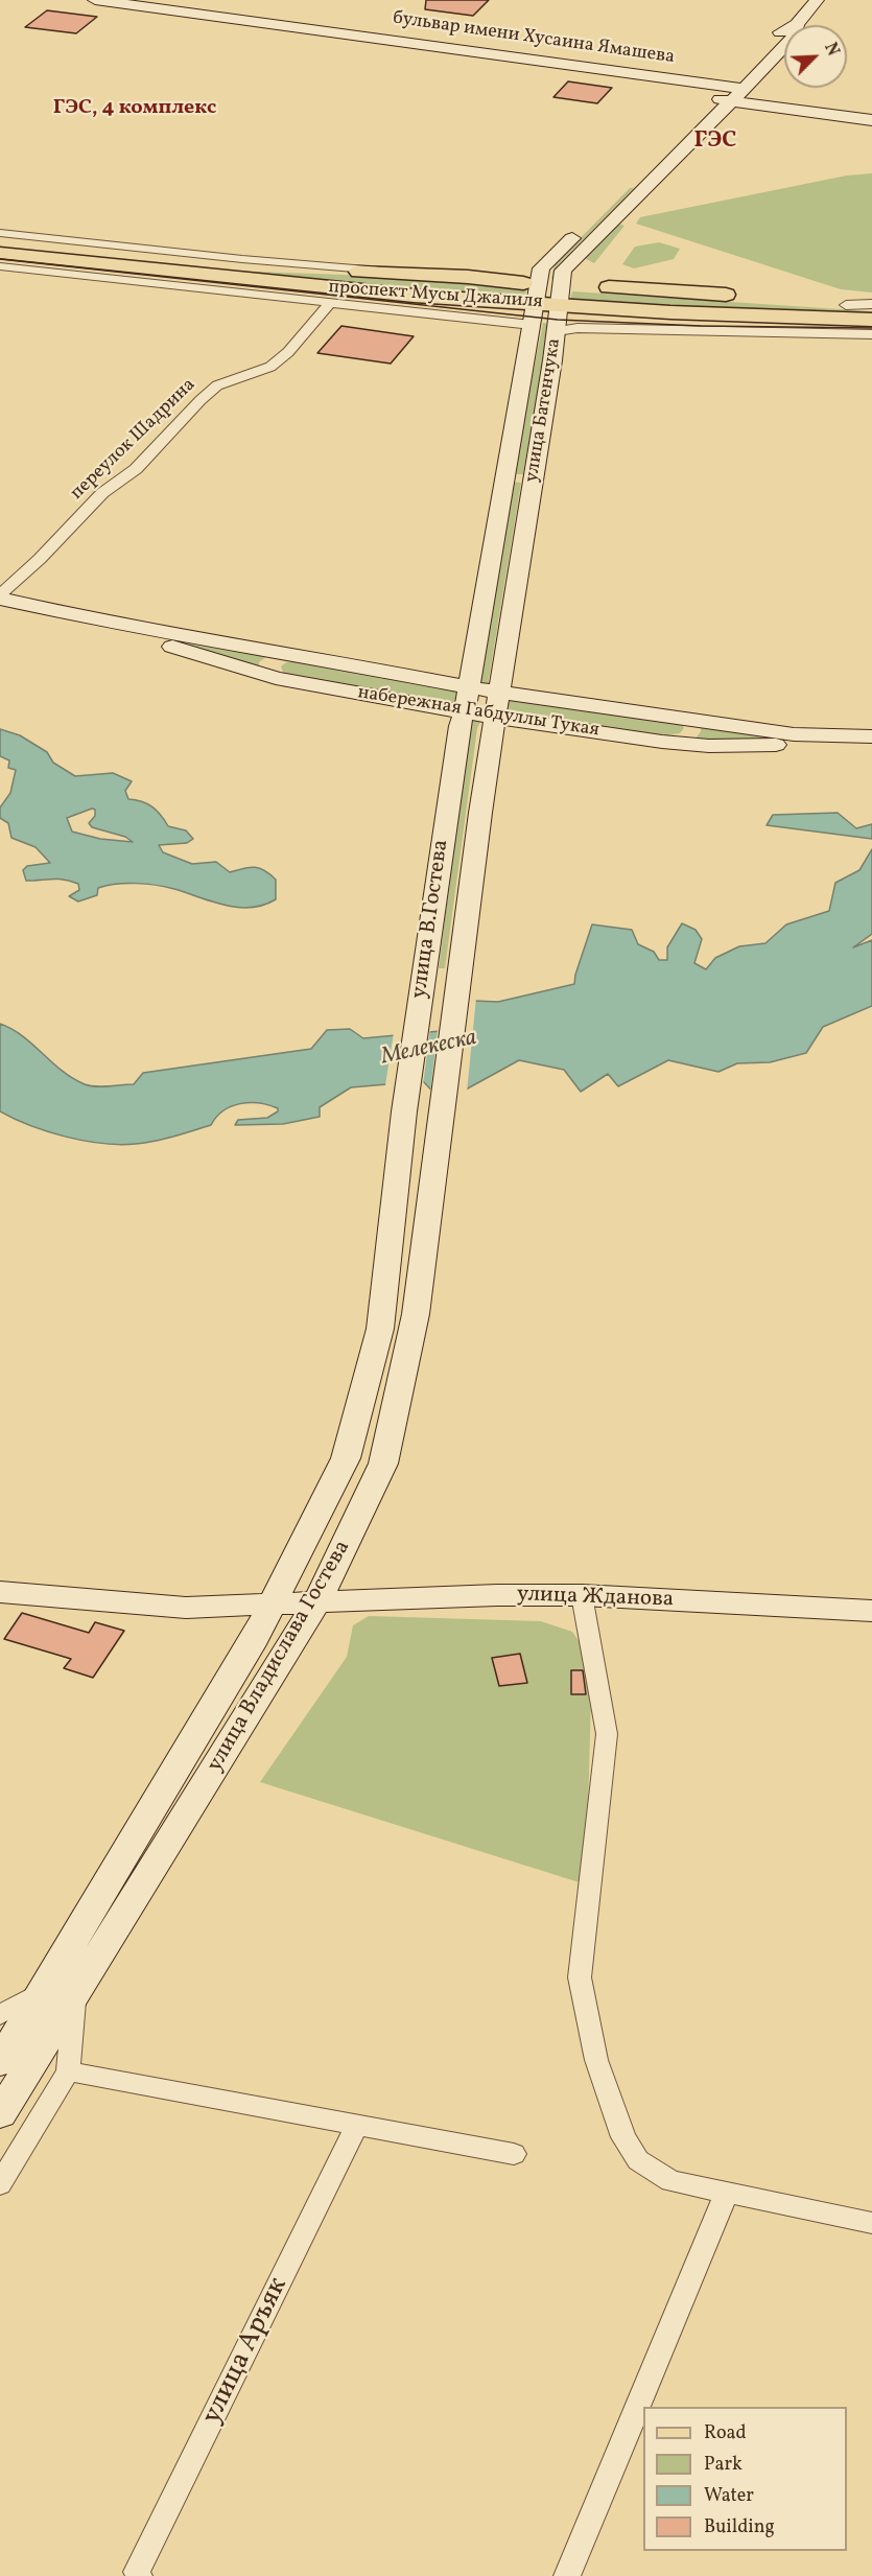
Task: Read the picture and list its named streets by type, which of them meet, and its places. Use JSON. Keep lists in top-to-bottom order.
{
  "streets": {
    "main road": [
      "бульвар имени Хусаина Ямашева",
      "проспект Мусы Джалиля",
      "улица Батенчука",
      "набережная Габдуллы Тукая",
      "улица В.Гостева",
      "улица Жданова",
      "улица Владислава Гостева"
    ],
    "street": ["переулок Шадрина", "улица Аръяк"]
  },
  "crossings": [
    ["бульвар имени Хусаина Ямашева", "улица Батенчука"],
    ["проспект Мусы Джалиля", "улица Батенчука"],
    ["улица Батенчука", "набережная Габдуллы Тукая"],
    ["улица Батенчука", "улица В.Гостева"],
    ["переулок Шадрина", "набережная Габдуллы Тукая"],
    ["набережная Габдуллы Тукая", "улица В.Гостева"],
    ["улица В.Гостева", "улица Владислава Гостева"],
    ["улица Жданова", "улица Владислава Гостева"]
  ],
  "districts": ["ГЭС, 4 комплекс", "ГЭС"],
  "water": ["Мелекеска"],
  "legend": [
    "Road",
    "Park",
    "Water",
    "Building"
  ],
  "north": "top right"
}
